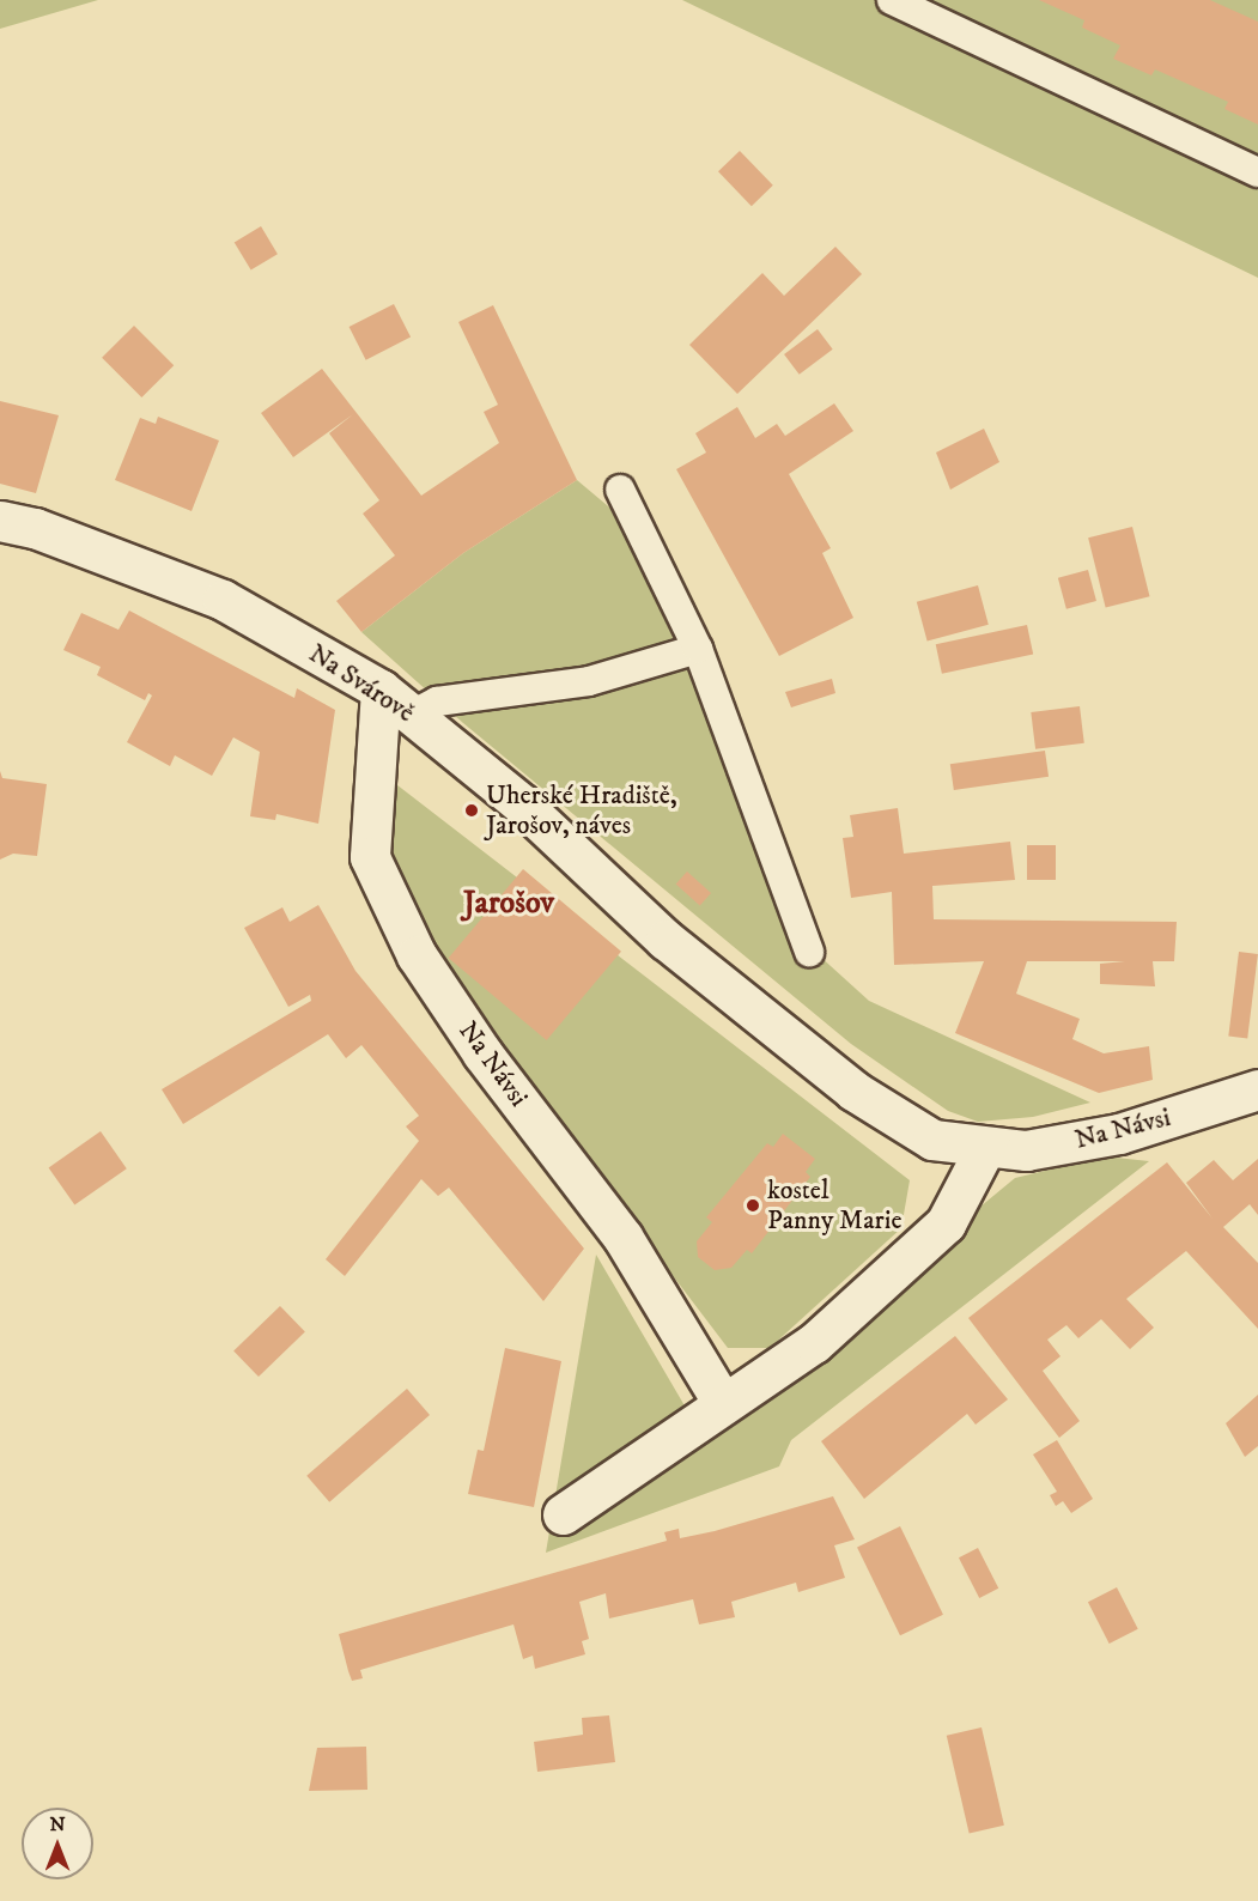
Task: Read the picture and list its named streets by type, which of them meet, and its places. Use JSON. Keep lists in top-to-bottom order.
{
  "streets": {
    "street": ["Na Svárově", "Na Návsi"]
  },
  "crossings": [
    ["Na Svárově", "Na Návsi"]
  ],
  "districts": ["Jarošov"],
  "places": ["Uherské Hradiště, Jarošov, náves", "kostel Panny Marie"],
  "north": "top"
}
